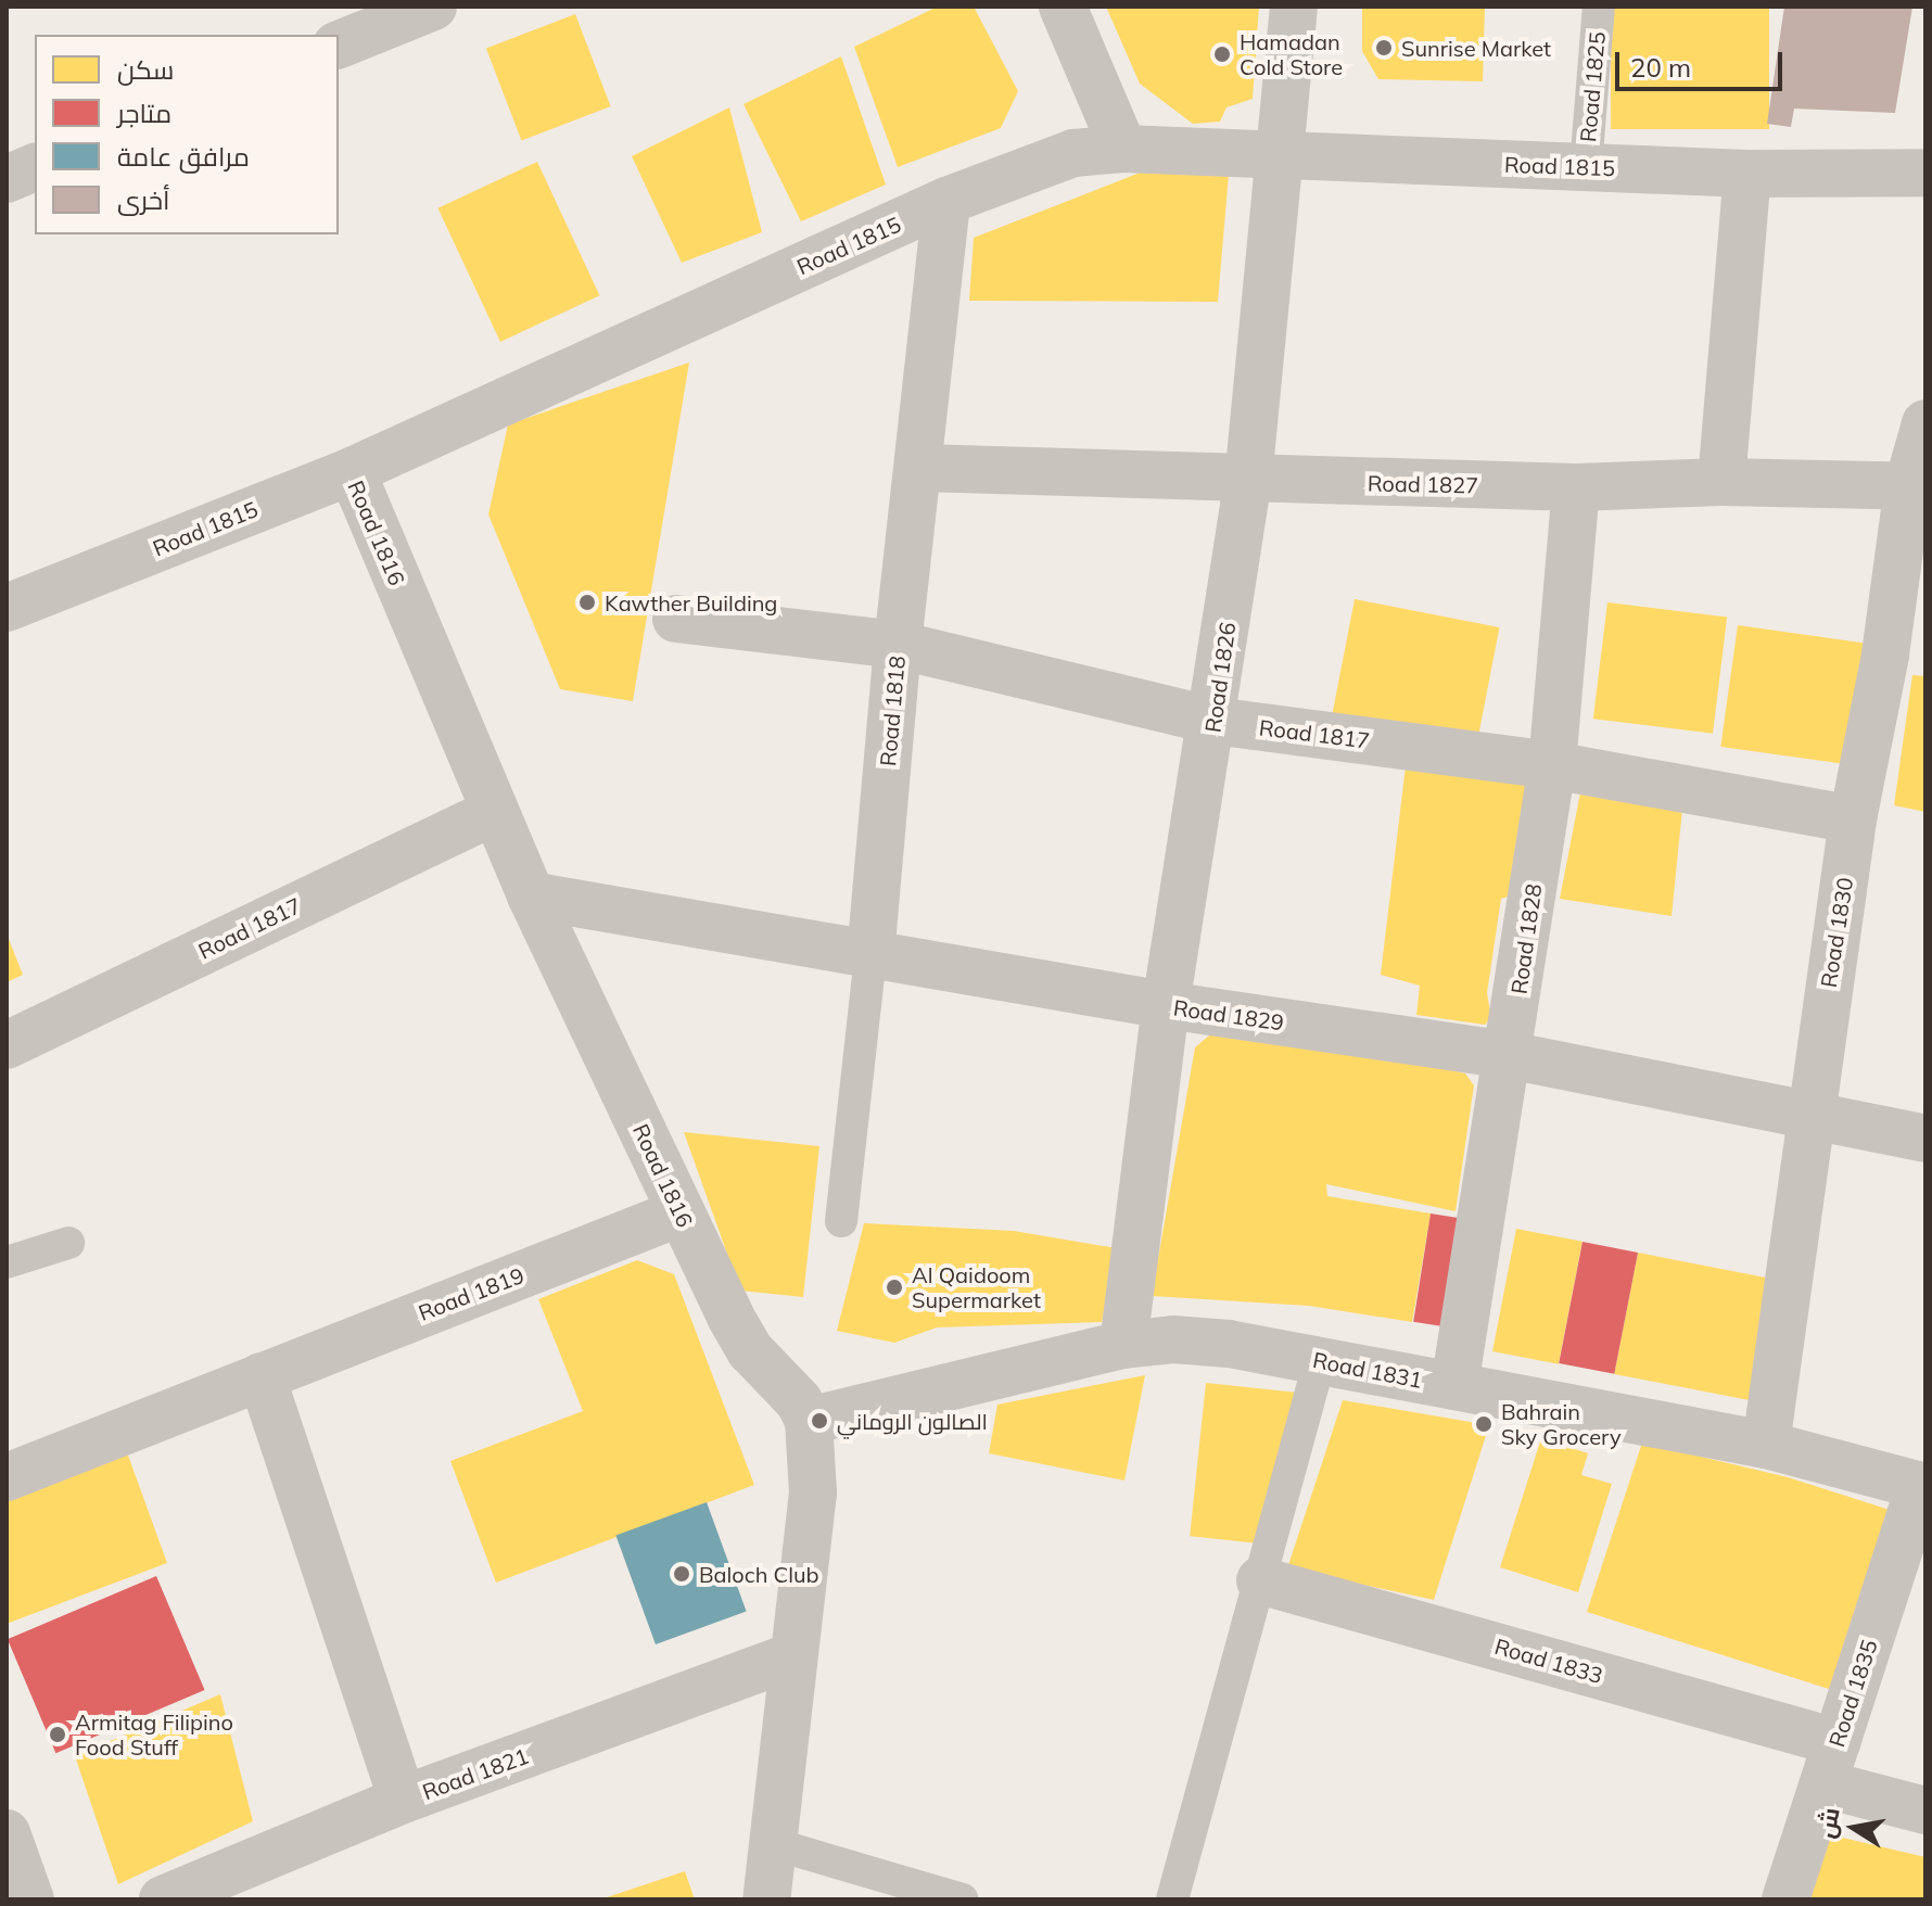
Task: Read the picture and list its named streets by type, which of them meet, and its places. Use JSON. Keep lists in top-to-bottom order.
{
  "streets": {
    "street": [
      "Road 1815",
      "Road 1827",
      "Road 1816",
      "Road 1826",
      "Road 1818",
      "Road 1817",
      "Road 1830",
      "Road 1828",
      "Road 1829",
      "Road 1819",
      "Road 1831",
      "Road 1833",
      "Road 1835",
      "Road 1821"
    ],
    "lane": ["Road 1825"]
  },
  "crossings": [
    ["Road 1825", "Road 1815"],
    ["Road 1815", "Road 1816"],
    ["Road 1815", "Road 1826"],
    ["Road 1815", "Road 1818"],
    ["Road 1827", "Road 1826"],
    ["Road 1827", "Road 1818"],
    ["Road 1827", "Road 1830"],
    ["Road 1827", "Road 1828"],
    ["Road 1816", "Road 1817"],
    ["Road 1816", "Road 1829"],
    ["Road 1816", "Road 1819"],
    ["Road 1816", "Road 1831"],
    ["Road 1816", "Road 1821"],
    ["Road 1826", "Road 1817"],
    ["Road 1826", "Road 1829"],
    ["Road 1826", "Road 1831"],
    ["Road 1818", "Road 1817"],
    ["Road 1818", "Road 1829"],
    ["Road 1817", "Road 1830"],
    ["Road 1817", "Road 1828"],
    ["Road 1830", "Road 1829"],
    ["Road 1830", "Road 1831"],
    ["Road 1828", "Road 1829"],
    ["Road 1828", "Road 1831"],
    ["Road 1831", "Road 1835"],
    ["Road 1833", "Road 1835"]
  ],
  "places": [
    "Sunrise Market",
    "Hamadan Cold Store",
    "Kawther Building",
    "Al Qaidoom Supermarket",
    "الصالون الروماني",
    "Bahrain Sky Grocery",
    "Baloch Club",
    "Armitag Filipino Food Stuff"
  ],
  "legend": [
    "سكن",
    "متاجر",
    "مرافق عامة",
    "أخرى"
  ],
  "scale_bar": "20 m",
  "north": "left"
}
